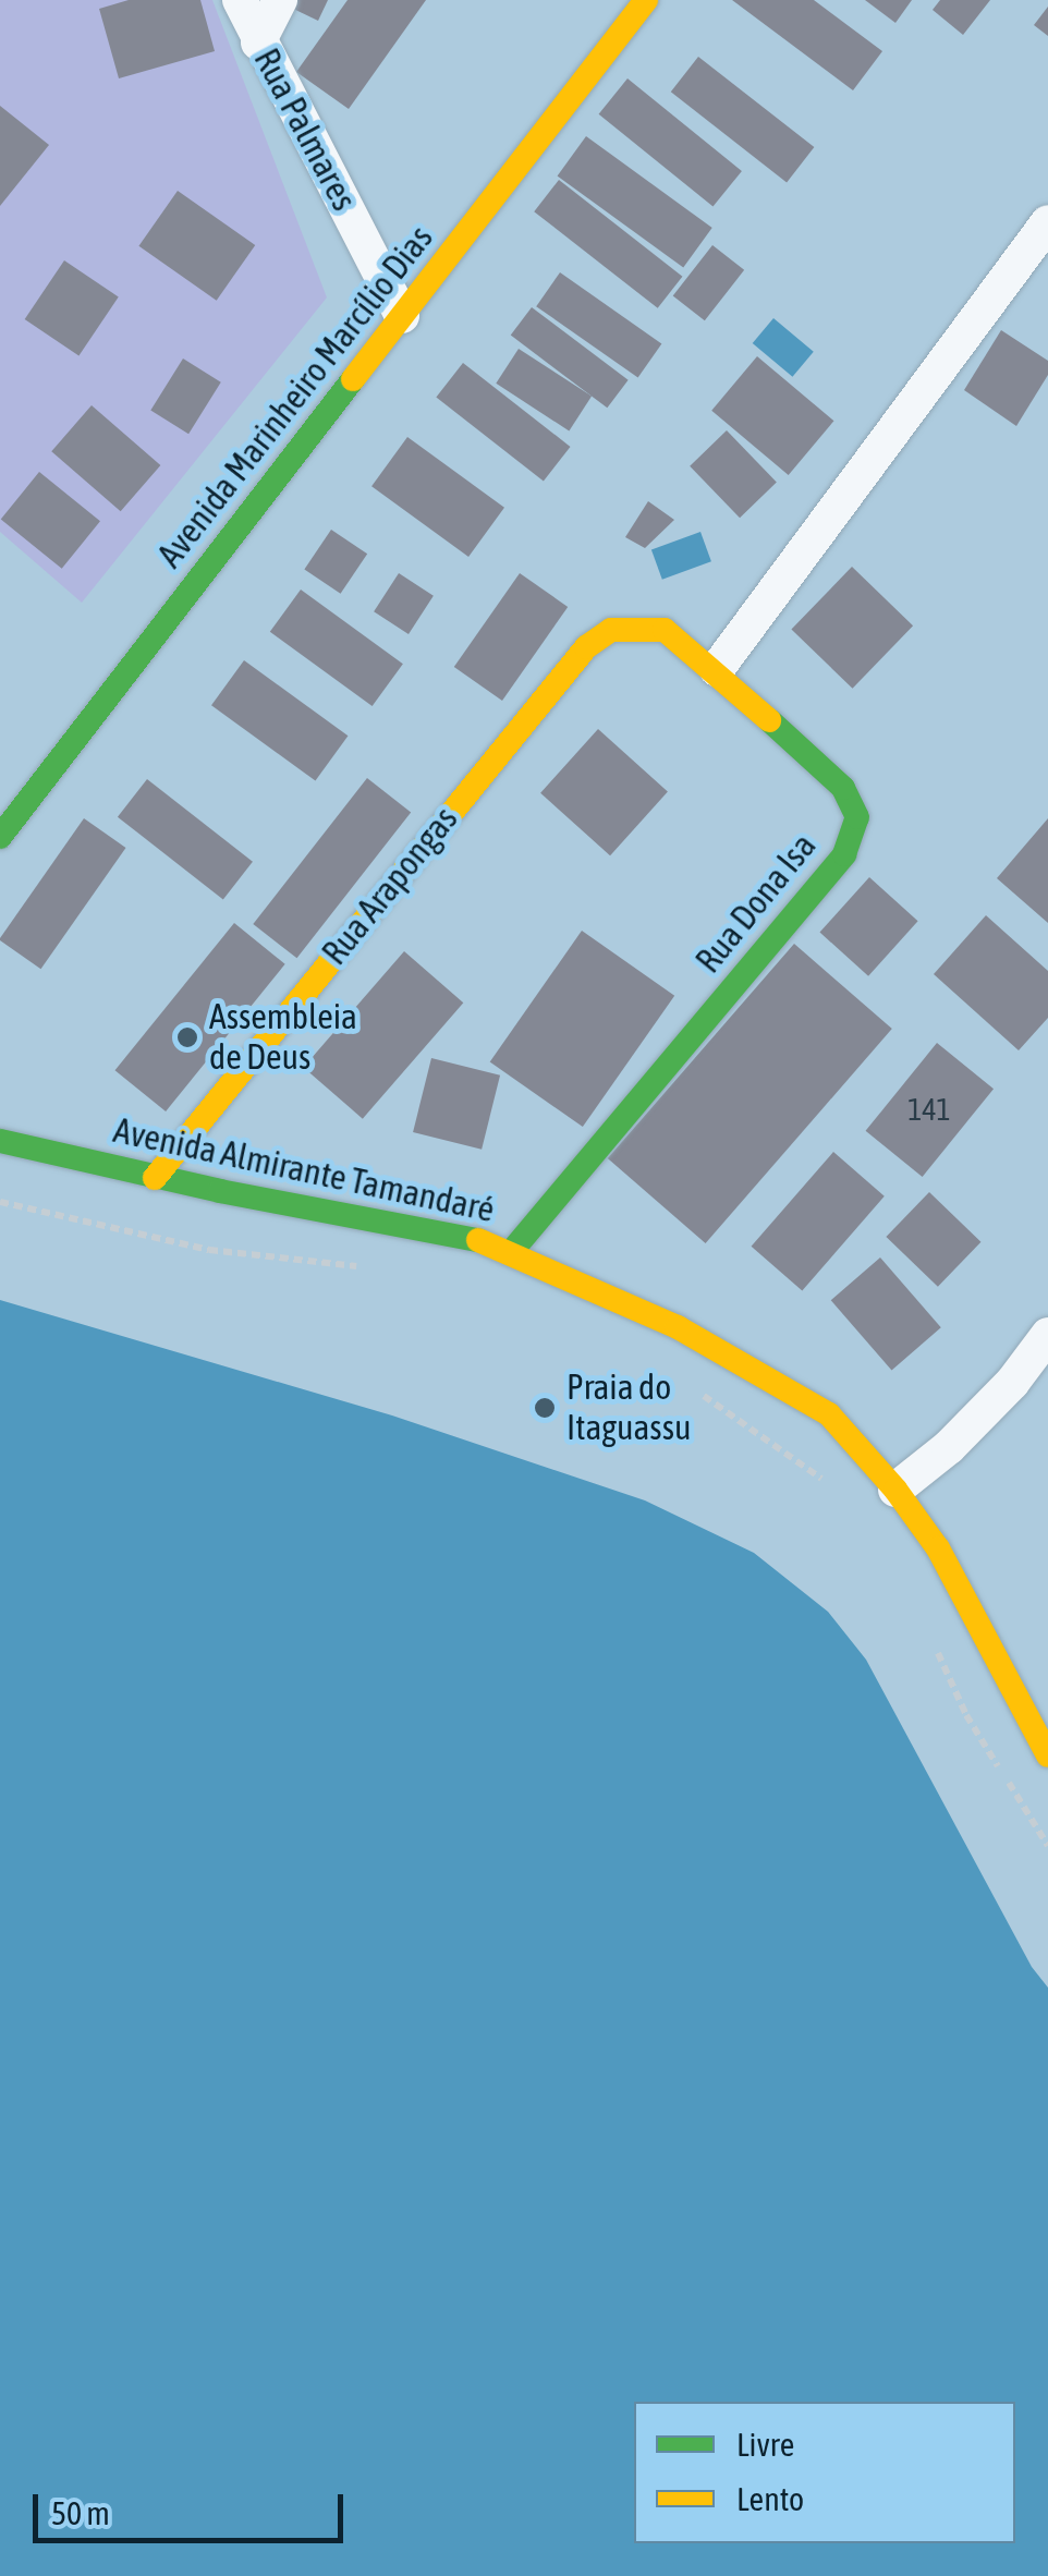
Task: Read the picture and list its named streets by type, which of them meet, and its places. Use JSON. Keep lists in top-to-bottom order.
{
  "streets": {
    "street": [
      "Rua Palmares",
      "Avenida Marinheiro Marcílio Dias",
      "Rua Arapongas",
      "Rua Dona Isa",
      "Avenida Almirante Tamandaré"
    ]
  },
  "crossings": [
    ["Rua Palmares", "Avenida Marinheiro Marcílio Dias"],
    ["Rua Arapongas", "Rua Dona Isa"],
    ["Rua Arapongas", "Avenida Almirante Tamandaré"],
    ["Rua Dona Isa", "Avenida Almirante Tamandaré"]
  ],
  "places": ["Assembleia de Deus", "Praia do Itaguassu"],
  "house_numbers": ["141"],
  "legend": ["Livre", "Lento"],
  "scale_bar": "50 m"
}
